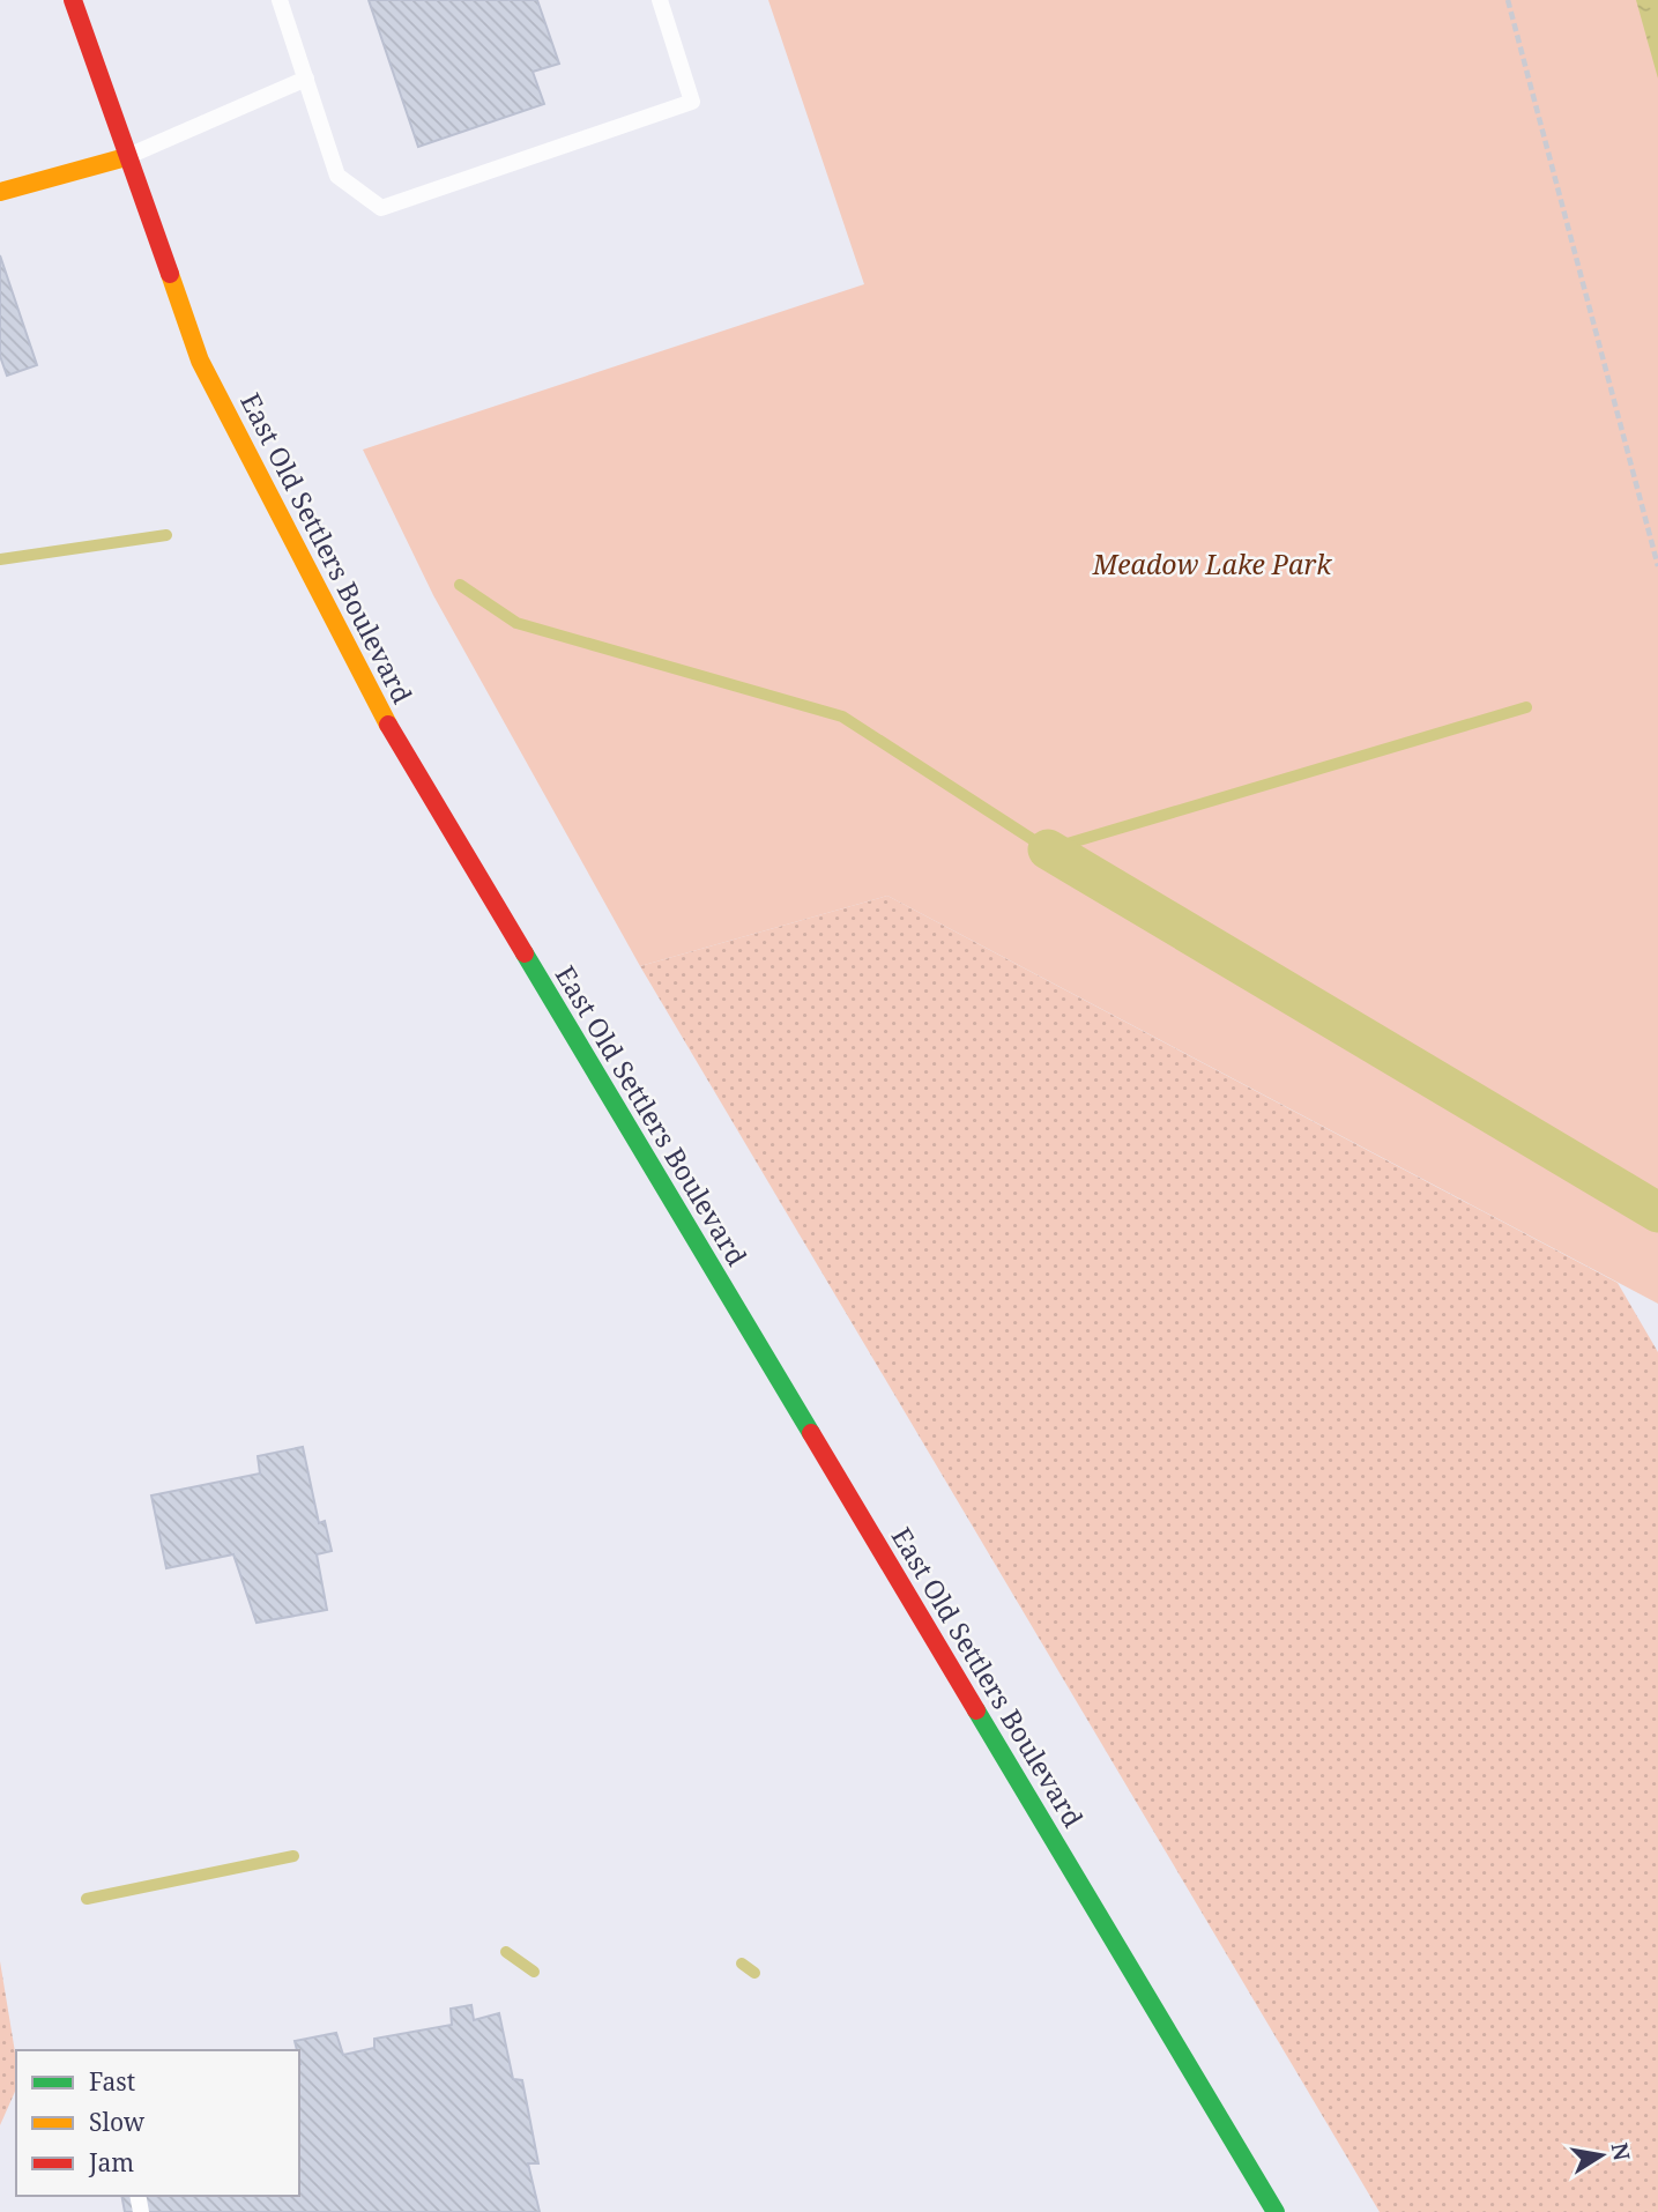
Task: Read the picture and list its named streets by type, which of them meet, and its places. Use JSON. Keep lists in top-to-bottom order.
{
  "streets": {
    "main road": ["East Old Settlers Boulevard"]
  },
  "parks": ["Meadow Lake Park"],
  "legend": ["Fast", "Slow", "Jam"],
  "north": "right"
}
